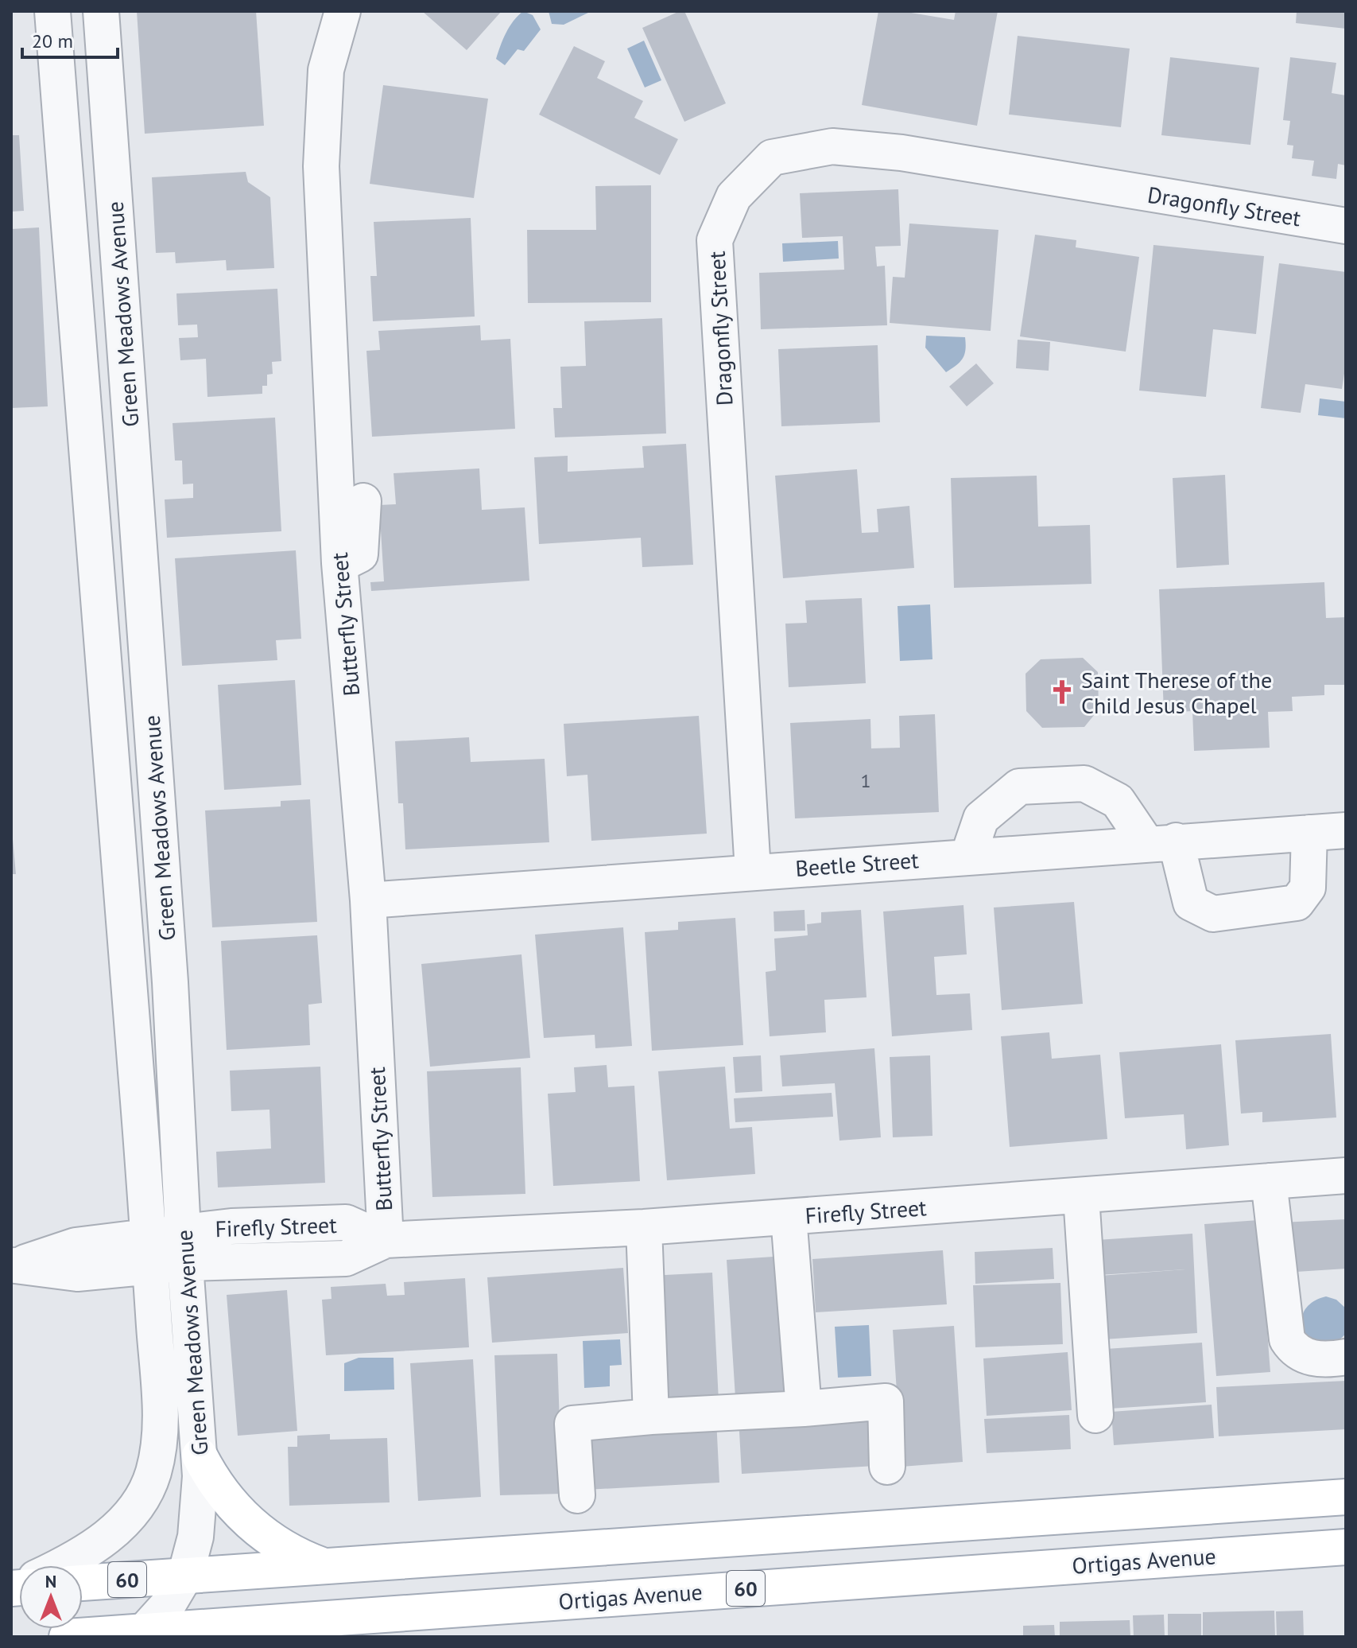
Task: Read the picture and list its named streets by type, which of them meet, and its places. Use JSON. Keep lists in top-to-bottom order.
{
  "streets": {
    "main road": ["Ortigas Avenue", "60"],
    "street": [
      "Dragonfly Street",
      "Green Meadows Avenue",
      "Butterfly Street",
      "Beetle Street",
      "Firefly Street"
    ]
  },
  "crossings": [
    ["Dragonfly Street", "Beetle Street"],
    ["Green Meadows Avenue", "Firefly Street"],
    ["Green Meadows Avenue", "Ortigas Avenue"],
    ["Green Meadows Avenue", "60"],
    ["Butterfly Street", "Beetle Street"],
    ["Butterfly Street", "Firefly Street"]
  ],
  "places": {
    "church": ["Saint Therese of the Child Jesus Chapel"]
  },
  "house_numbers": ["1"],
  "scale_bar": "20 m",
  "north": "top"
}
